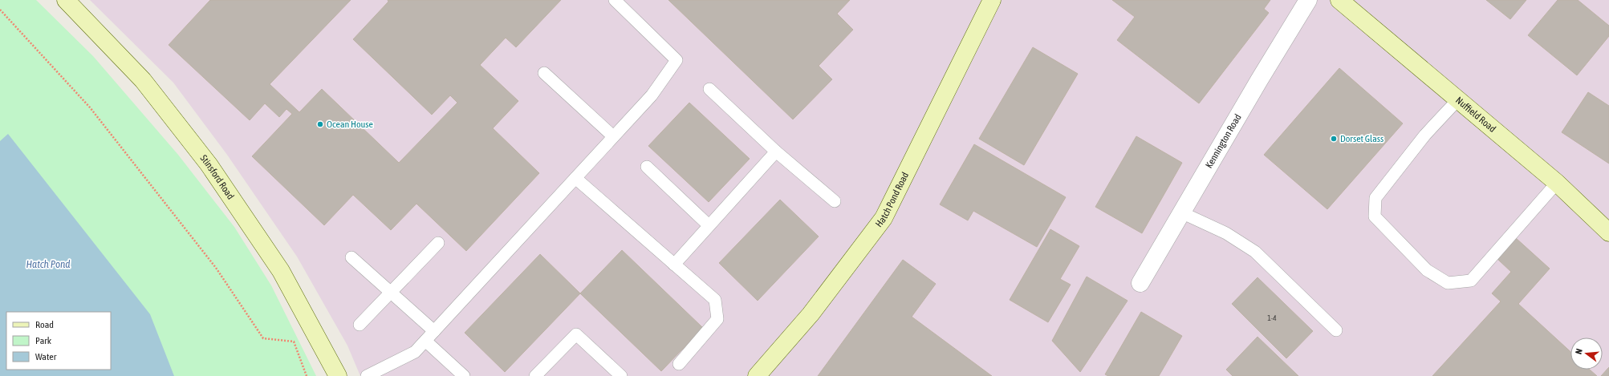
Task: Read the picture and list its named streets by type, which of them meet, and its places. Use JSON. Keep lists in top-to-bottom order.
{
  "streets": {
    "street": [
      "Nuffield Road",
      "Kennington Road",
      "Stinsford Road",
      "Hatch Pond Road"
    ]
  },
  "water": ["Hatch Pond"],
  "places": ["Ocean House", "Dorset Glass"],
  "house_numbers": ["1-4"],
  "legend": ["Road", "Park", "Water"],
  "north": "left"
}
